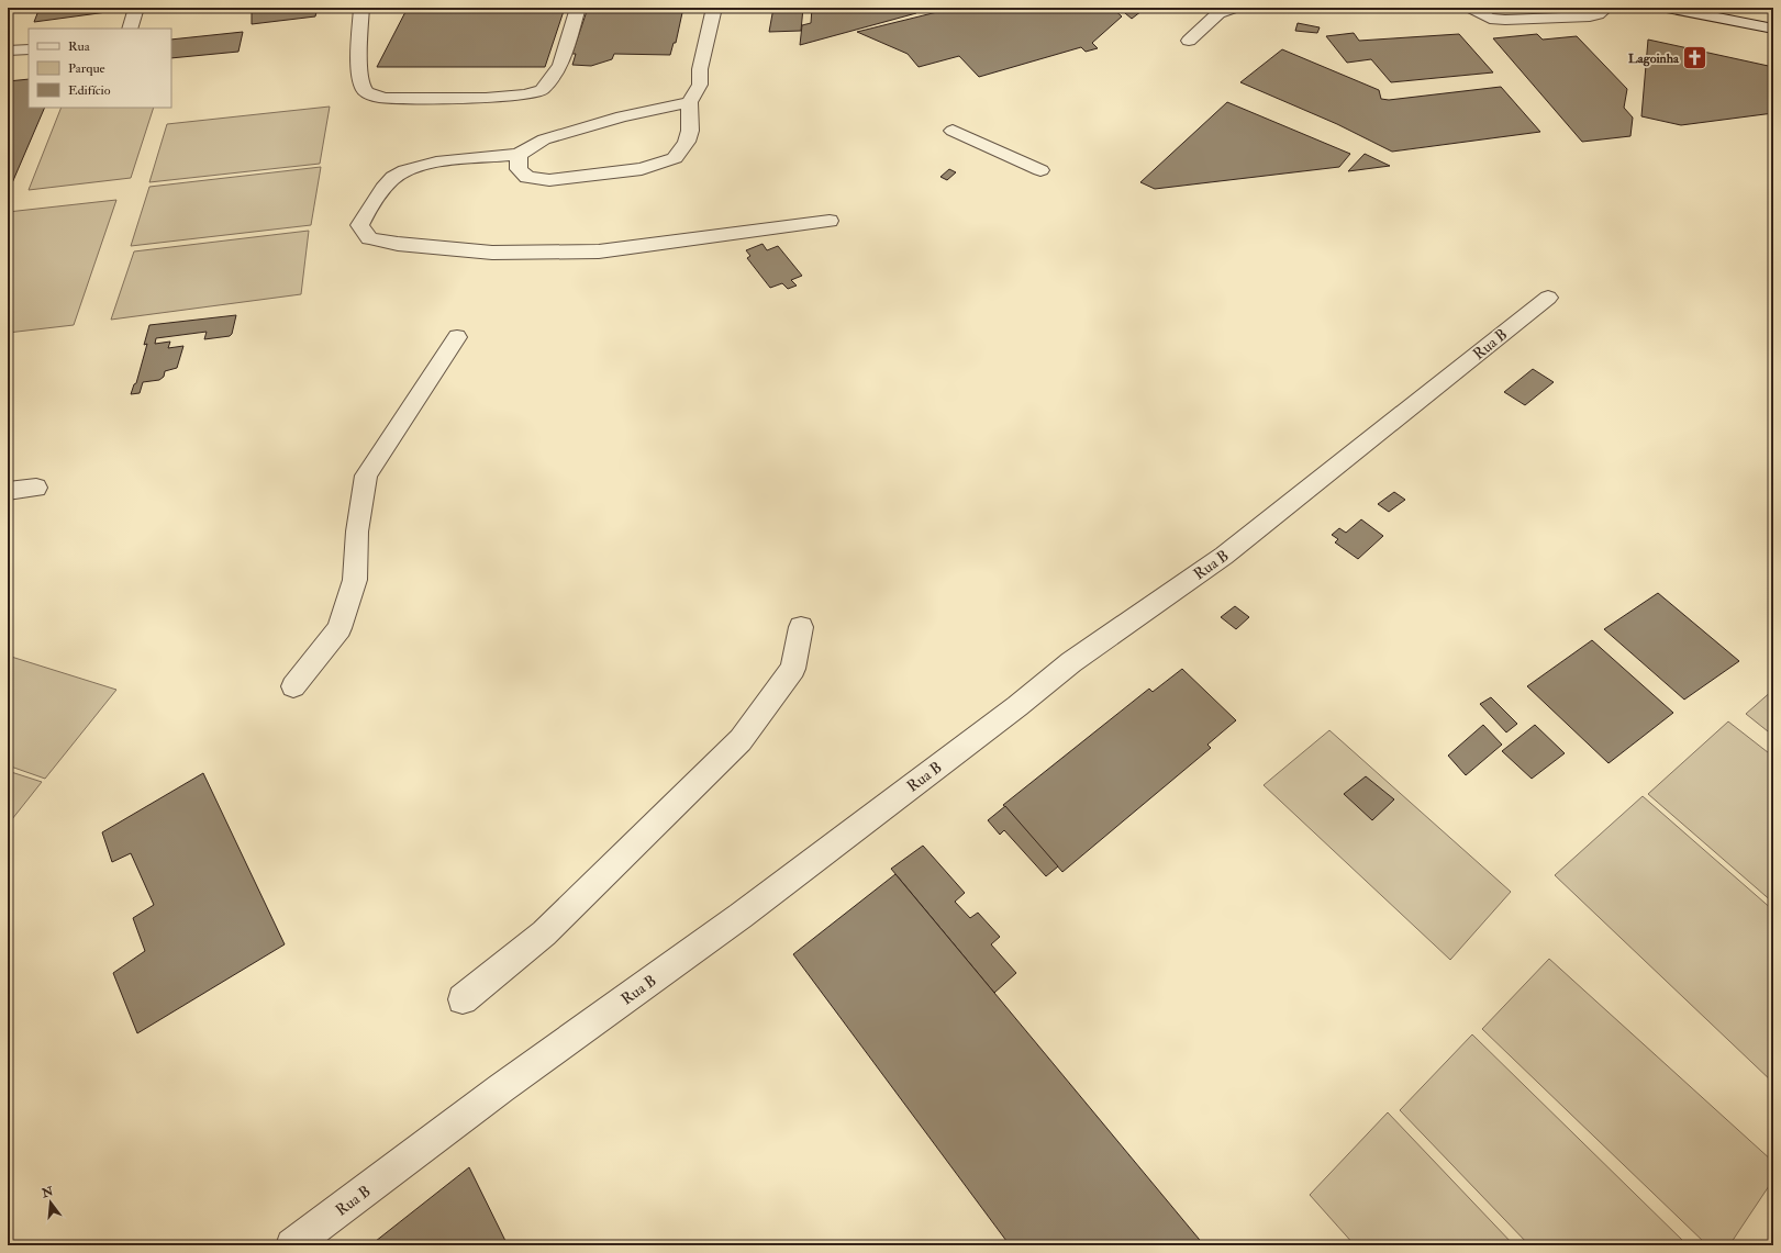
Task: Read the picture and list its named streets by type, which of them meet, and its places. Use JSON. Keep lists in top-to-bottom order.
{
  "streets": {
    "street": ["Rua B"]
  },
  "places": {
    "church": ["Lagoinha"]
  },
  "legend": ["Rua", "Parque", "Edifício"],
  "north": "top"
}
